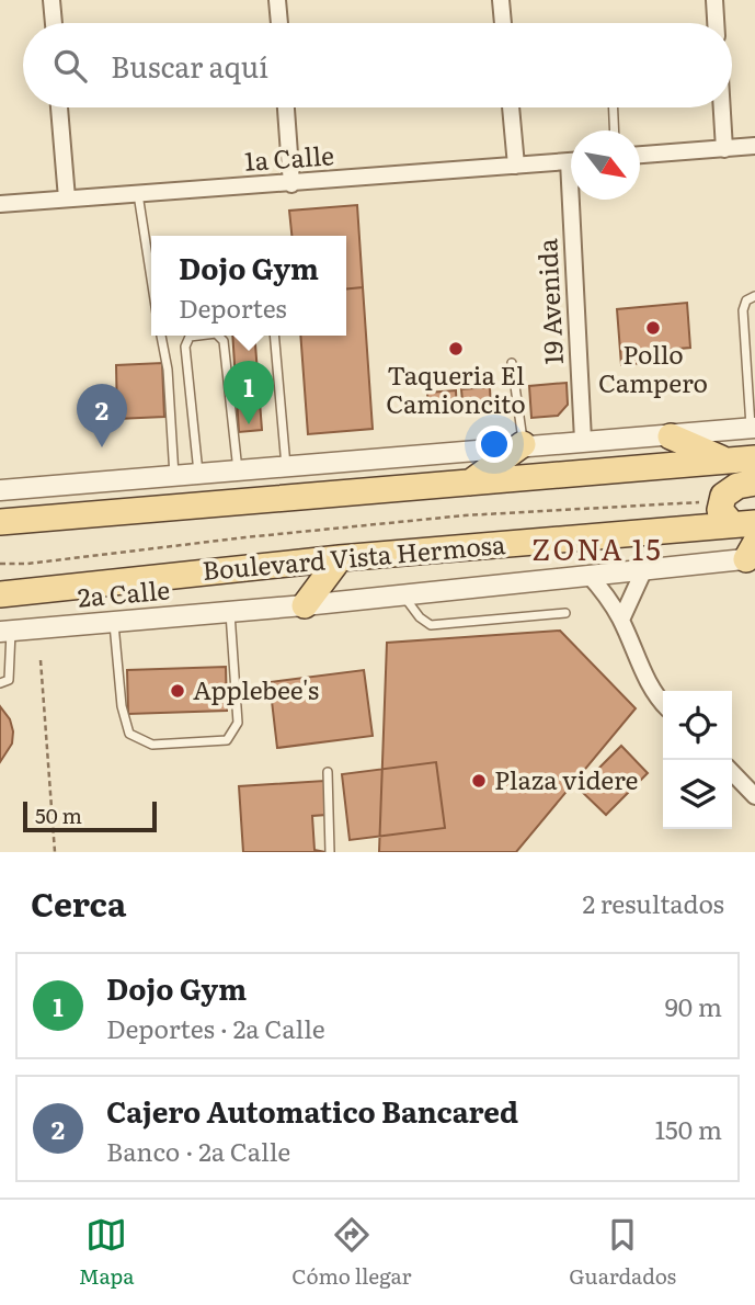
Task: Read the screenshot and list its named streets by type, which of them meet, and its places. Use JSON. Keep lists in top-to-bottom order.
{
  "streets": {
    "main road": ["Boulevard Vista Hermosa"],
    "street": ["1a Calle", "19 Avenida", "2a Calle"]
  },
  "districts": ["ZONA 15"],
  "places": [
    "Pollo Campero",
    "Taqueria El Camioncito",
    "Applebee's",
    "Plaza videre"
  ],
  "scale_bar": "50 m",
  "north": "bottom right",
  "page": {
    "search": "Buscar aquí",
    "popup": ["Dojo Gym", "Deportes"],
    "pins": ["1", "2"],
    "scale": "50 m",
    "heading": ["Cerca", "2 resultados"],
    "list": [
      {
        "mark": "1",
        "name": "Dojo Gym",
        "note": "Deportes · 2a Calle",
        "value": "90 m"
      },
      {
        "mark": "2",
        "name": "Cajero Automatico Bancared",
        "note": "Banco · 2a Calle",
        "value": "150 m"
      }
    ],
    "nav": ["Mapa", "Cómo llegar", "Guardados"]
  }
}
